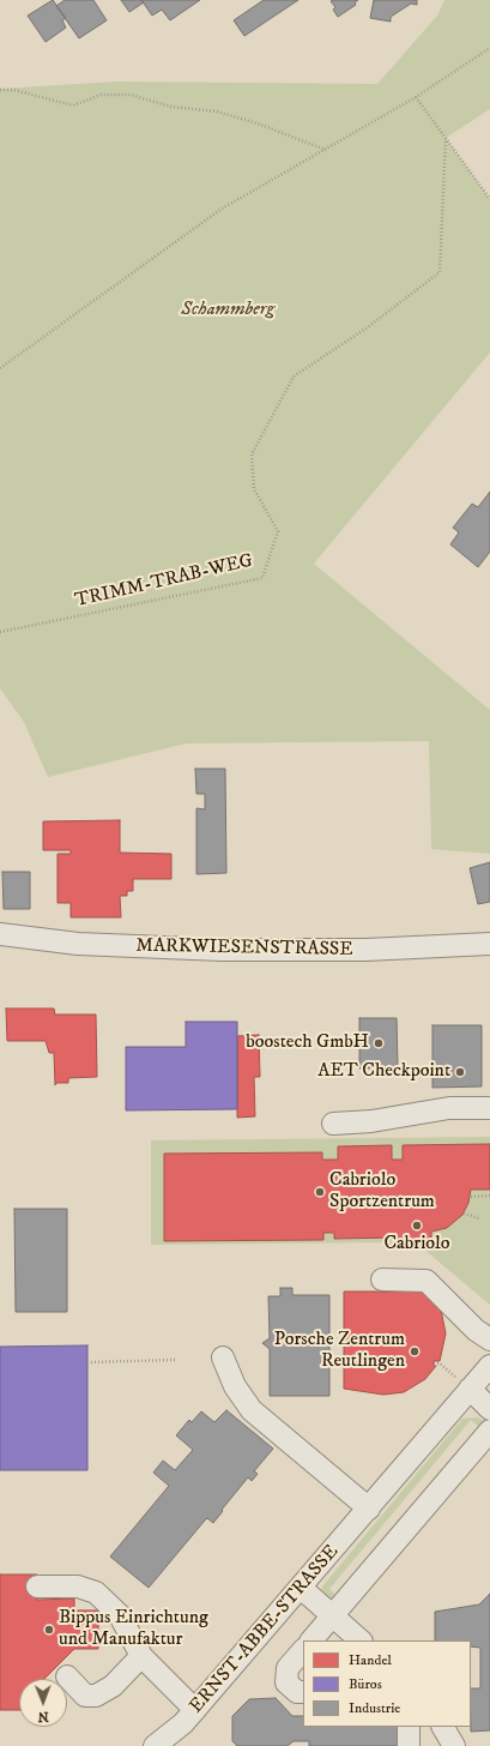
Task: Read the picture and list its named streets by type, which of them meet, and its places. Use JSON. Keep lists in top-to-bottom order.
{
  "streets": {
    "street": ["MARKWIESENSTRASSE", "ERNST-ABBE-STRASSE"],
    "path": ["TRIMM-TRAB-WEG"]
  },
  "parks": ["Schammberg"],
  "places": [
    "boostech GmbH",
    "AET Checkpoint",
    "Cabriolo Sportzentrum",
    "Cabriolo",
    "Porsche Zentrum Reutlingen",
    "Bippus Einrichtung und Manufaktur"
  ],
  "legend": ["Handel", "Büros", "Industrie"],
  "north": "bottom"
}
